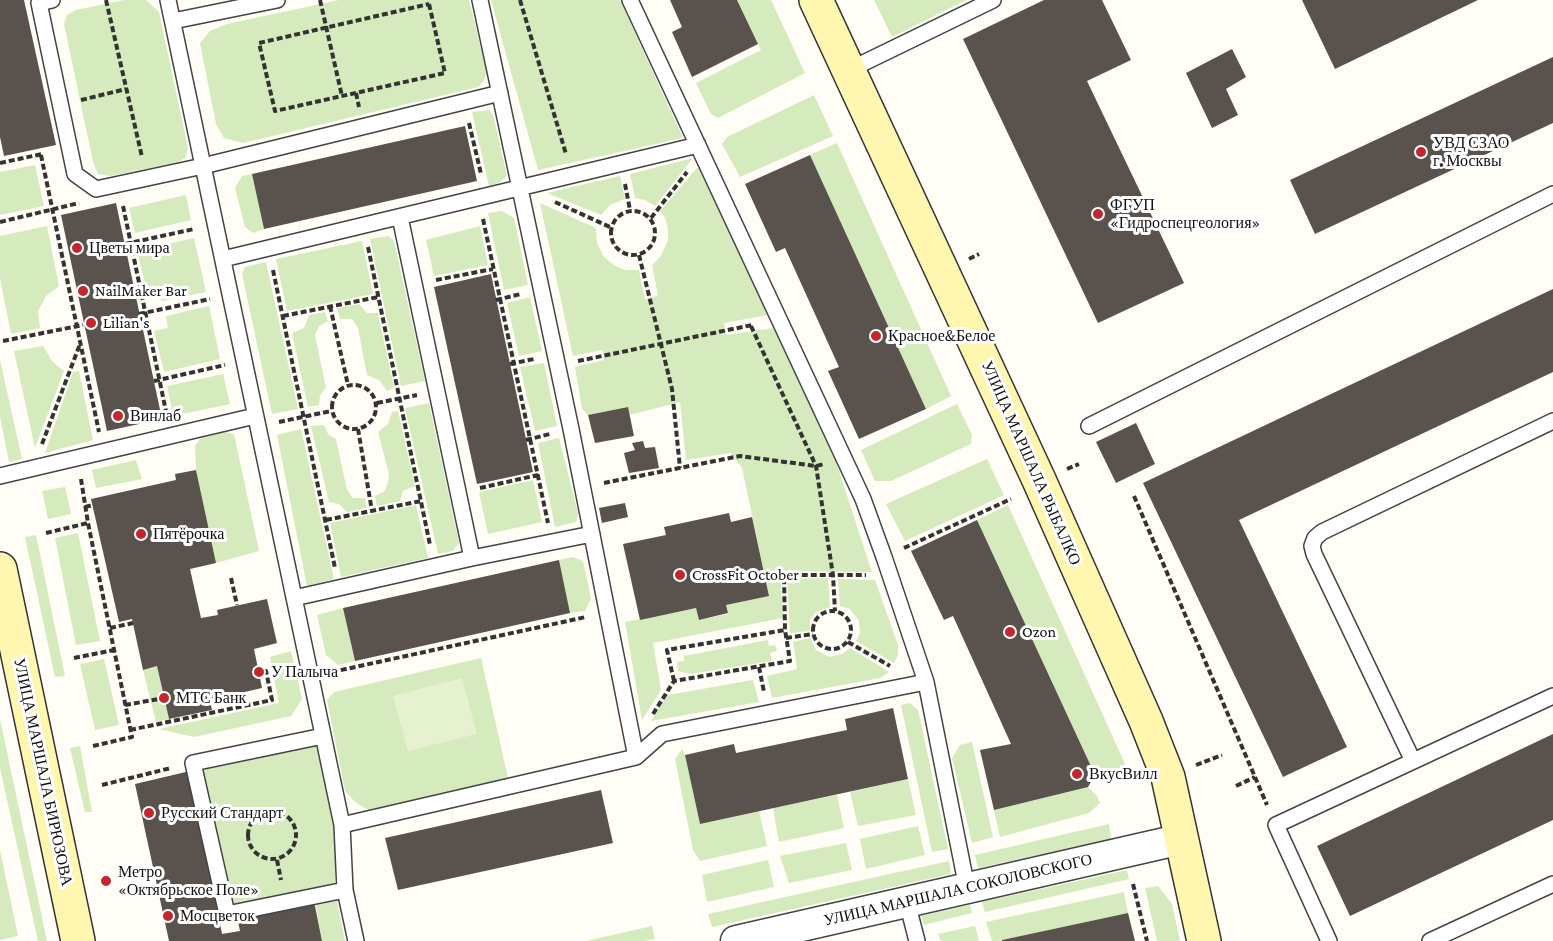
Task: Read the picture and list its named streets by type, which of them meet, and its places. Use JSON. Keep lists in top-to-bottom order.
{
  "streets": {
    "street": ["УЛИЦА МАРШАЛА РЫБАЛКО", "УЛИЦА МАРШАЛА БИРЮЗОВА", "УЛИЦА МАРШАЛА СОКОЛОВСКОГО"]
  },
  "crossings": [
    ["УЛИЦА МАРШАЛА РЫБАЛКО", "УЛИЦА МАРШАЛА СОКОЛОВСКОГО"]
  ],
  "places": [
    "УВД СЗАО г. Москвы",
    "ФГУП «Гидроспецгеология»",
    "Цветы мира",
    "NailMaker Bar",
    "Lilian's",
    "Красное&Белое",
    "Винлаб",
    "Пятёрочка",
    "CrossFit October",
    "Ozon",
    "У Палыча",
    "МТС Банк",
    "ВкусВилл",
    "Русский Стандарт",
    "Метро «Октябрьское Поле»",
    "Мосцветок"
  ]
}
